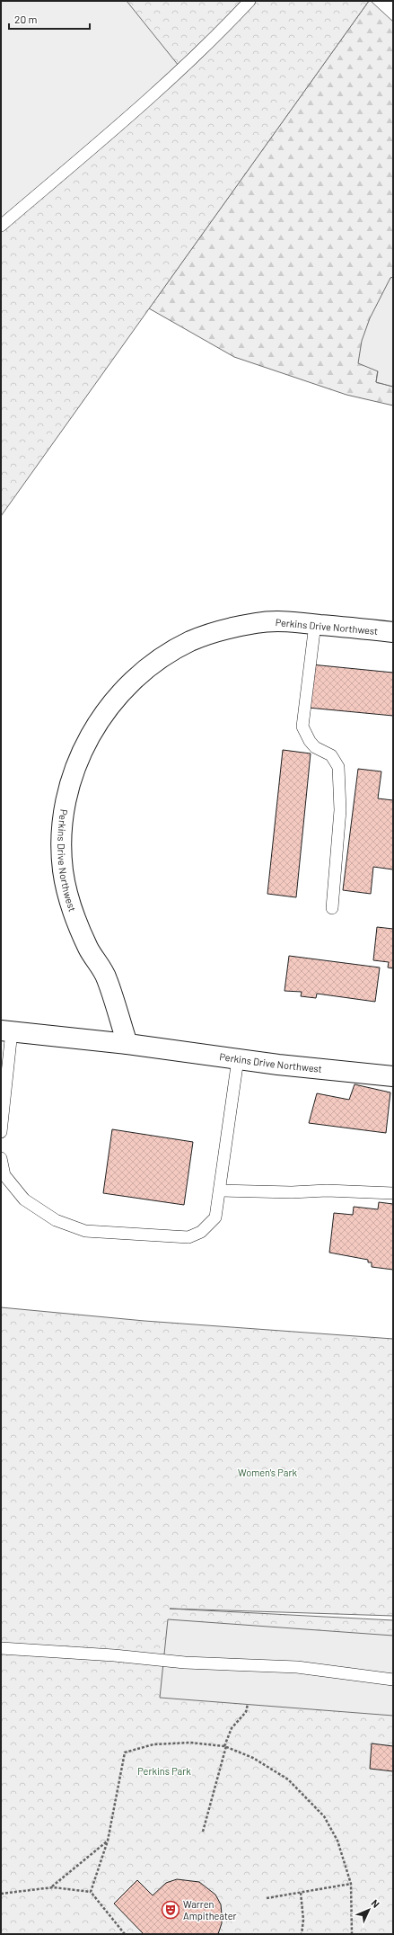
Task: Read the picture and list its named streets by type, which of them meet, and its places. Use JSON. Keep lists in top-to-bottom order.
{
  "streets": {
    "street": ["Perkins Drive Northwest"]
  },
  "parks": ["Women's Park", "Perkins Park"],
  "places": {
    "theatre": ["Warren Ampitheater"]
  },
  "scale_bar": "20 m",
  "north": "top right"
}
